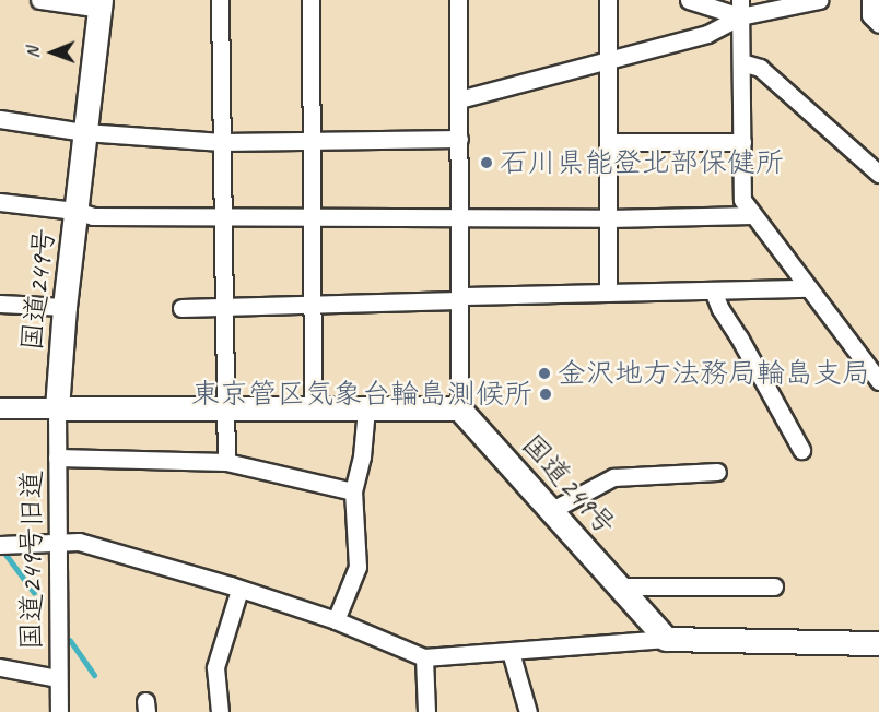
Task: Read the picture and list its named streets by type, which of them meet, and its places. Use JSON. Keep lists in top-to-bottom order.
{
  "streets": {
    "highway": ["国道249号"],
    "street": ["国道249号旧道"]
  },
  "crossings": [
    ["国道249号", "国道249号旧道"]
  ],
  "places": ["石川県能登北部保健所", "金沢地方法務局輪島支局", "東京管区気象台輪島測候所"],
  "north": "left"
}
